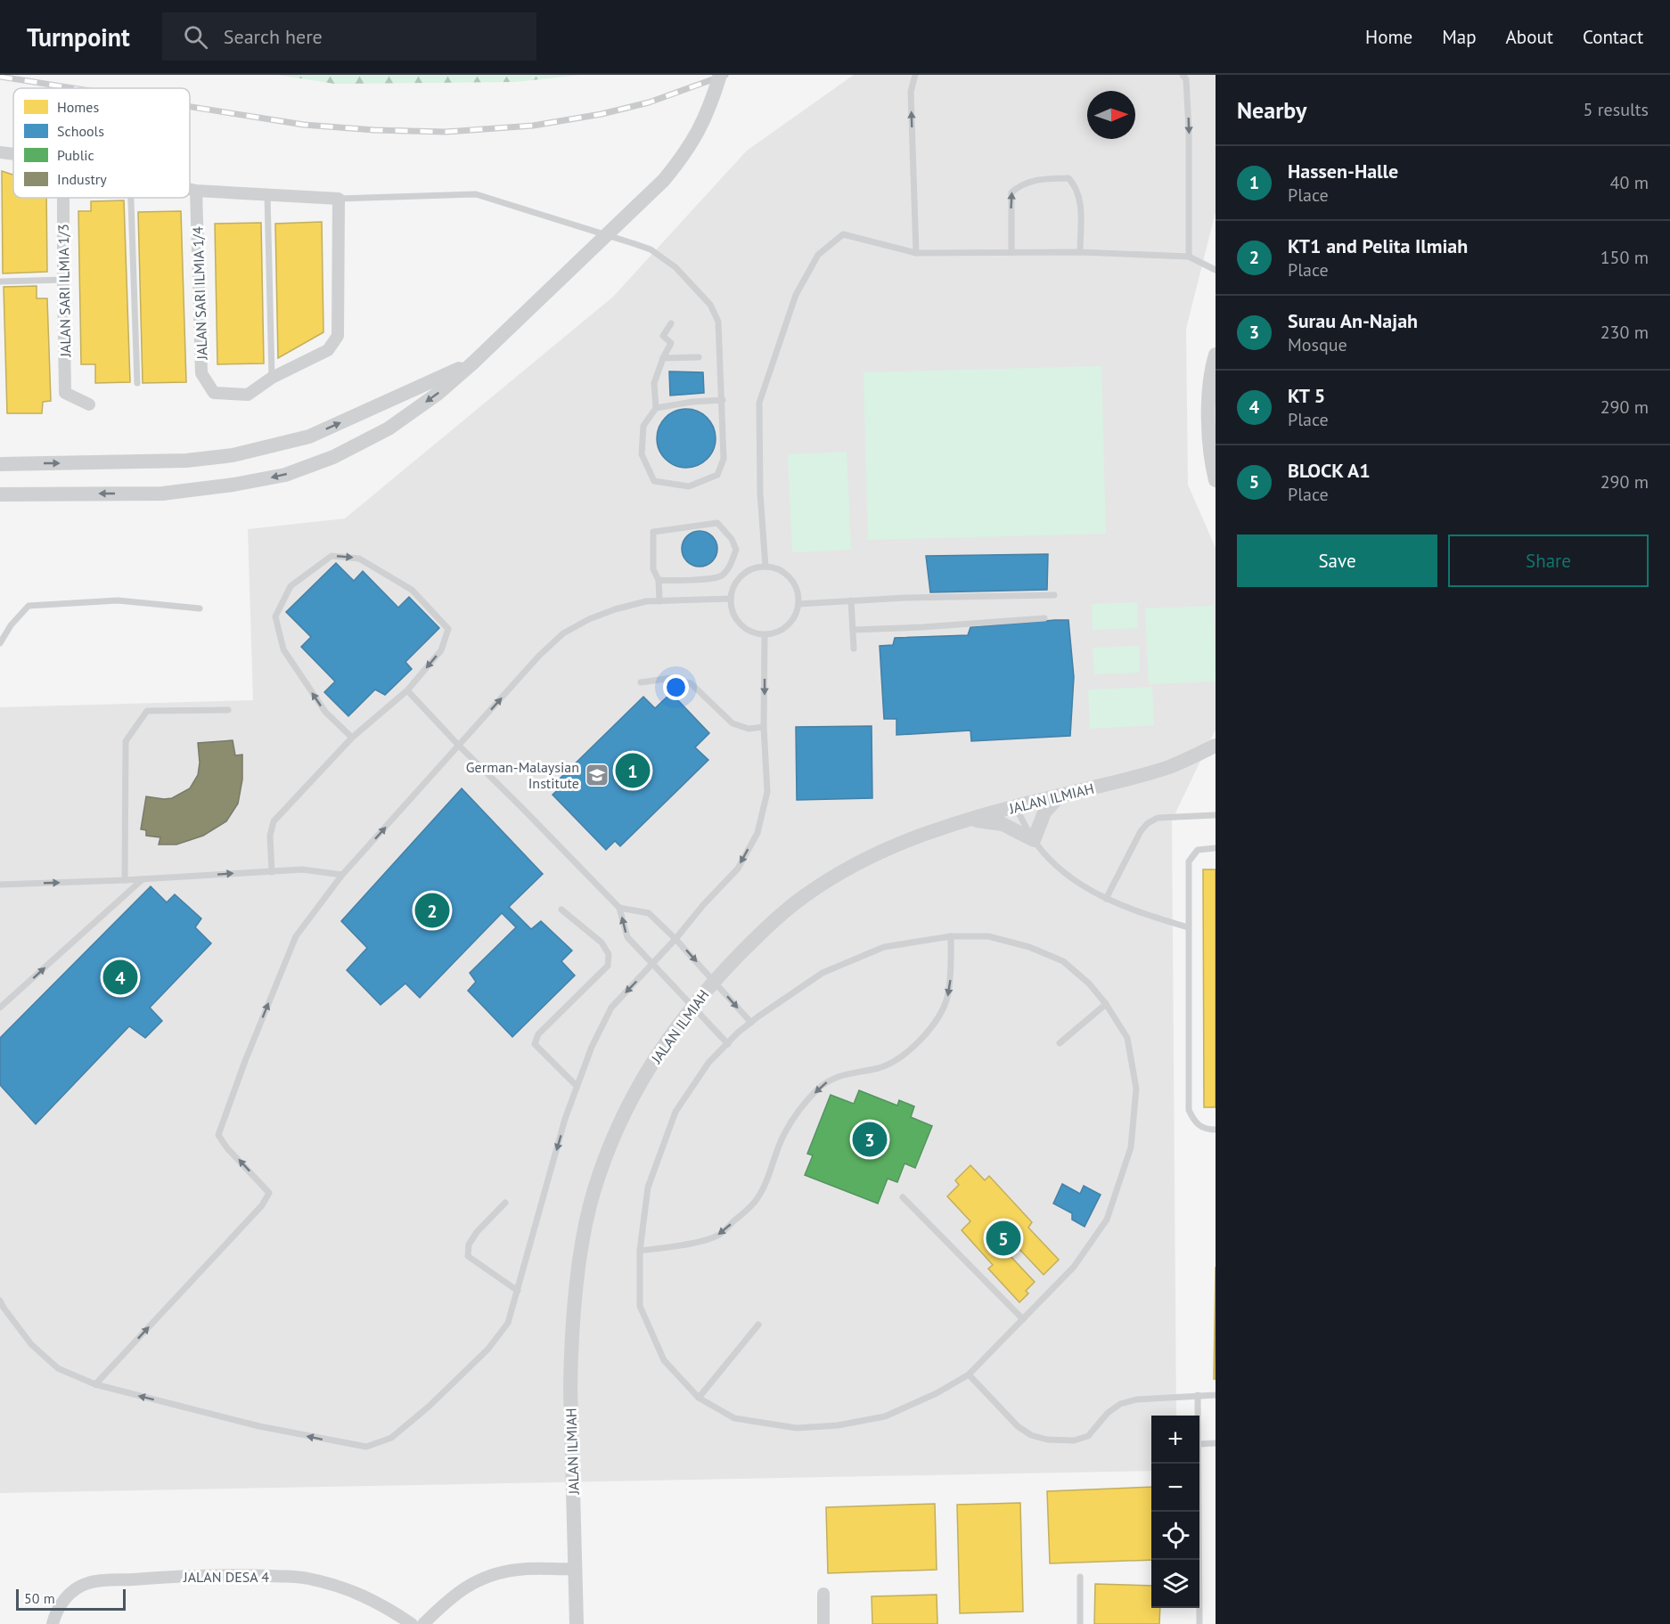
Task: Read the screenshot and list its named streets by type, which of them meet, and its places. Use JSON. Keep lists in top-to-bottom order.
{
  "streets": {
    "street": [
      "JALAN SARI ILMIA 1/3",
      "JALAN SARI ILMIA 1/4",
      "JALAN ILMIAH",
      "JALAN DESA 4"
    ]
  },
  "places": {
    "school or university": ["German-Malaysian Institute"]
  },
  "legend": [
    "Homes",
    "Schools",
    "Public",
    "Industry"
  ],
  "scale_bar": "50 m",
  "north": "right",
  "page": {
    "header": "Turnpoint",
    "search": "Search here",
    "nav": [
      "Home",
      "Map",
      "About",
      "Contact"
    ],
    "heading": ["Nearby", "5 results"],
    "list": [
      {
        "mark": "1",
        "name": "Hassen-Halle",
        "note": "Place",
        "value": "40 m"
      },
      {
        "mark": "2",
        "name": "KT1 and Pelita Ilmiah",
        "note": "Place",
        "value": "150 m"
      },
      {
        "mark": "3",
        "name": "Surau An-Najah",
        "note": "Mosque",
        "value": "230 m"
      },
      {
        "mark": "4",
        "name": "KT 5",
        "note": "Place",
        "value": "290 m"
      },
      {
        "mark": "5",
        "name": "BLOCK A1",
        "note": "Place",
        "value": "290 m"
      }
    ],
    "buttons": ["Save", "Share"],
    "pins": [
      "1",
      "2",
      "4",
      "3",
      "5"
    ],
    "map_buttons": ["+", "−"],
    "scale": "50 m"
  }
}
